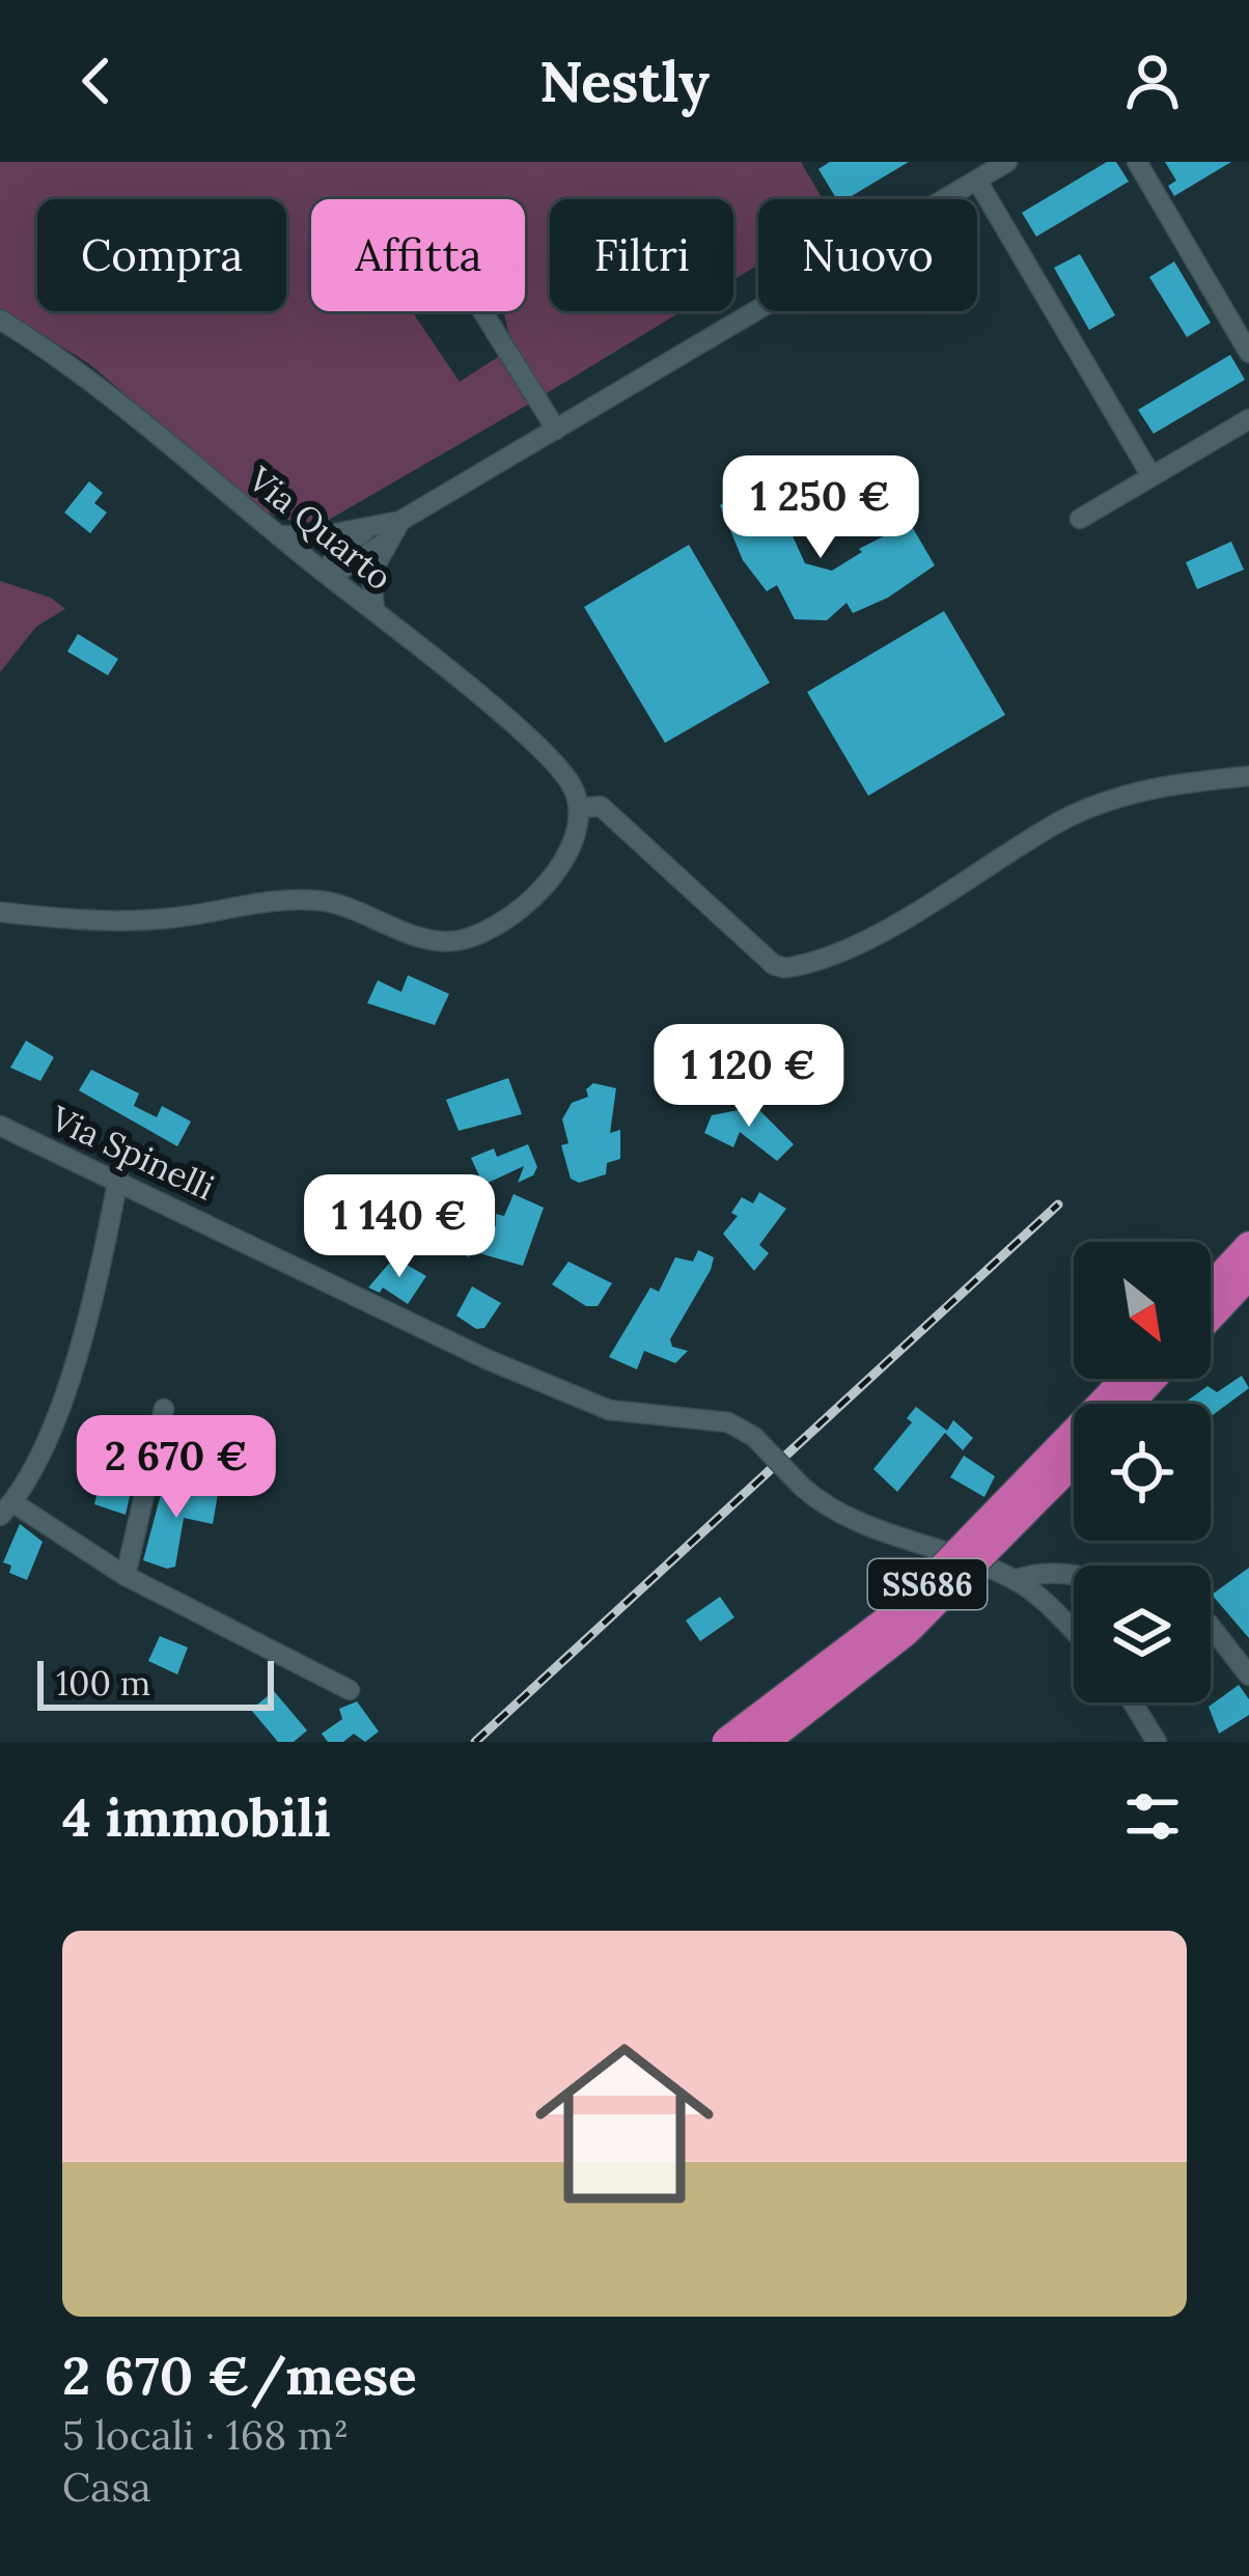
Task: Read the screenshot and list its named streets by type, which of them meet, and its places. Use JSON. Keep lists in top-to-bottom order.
{
  "streets": {
    "highway": ["SS686"],
    "street": ["Via Quarto", "Via Spinelli"]
  },
  "scale_bar": "100 m",
  "north": "bottom right",
  "page": {
    "header": "Nestly",
    "chip": [
      "Compra",
      "Affitta",
      "Filtri",
      "Nuovo"
    ],
    "price": [
      "1 250 €",
      "1 120 €",
      "1 140 €",
      "2 670 €"
    ],
    "scale": "100 m",
    "heading": "4 immobili",
    "list": [
      {
        "name": "2 670 €/mese",
        "note": "5 locali · 168 m² · Casa"
      }
    ]
  }
}
